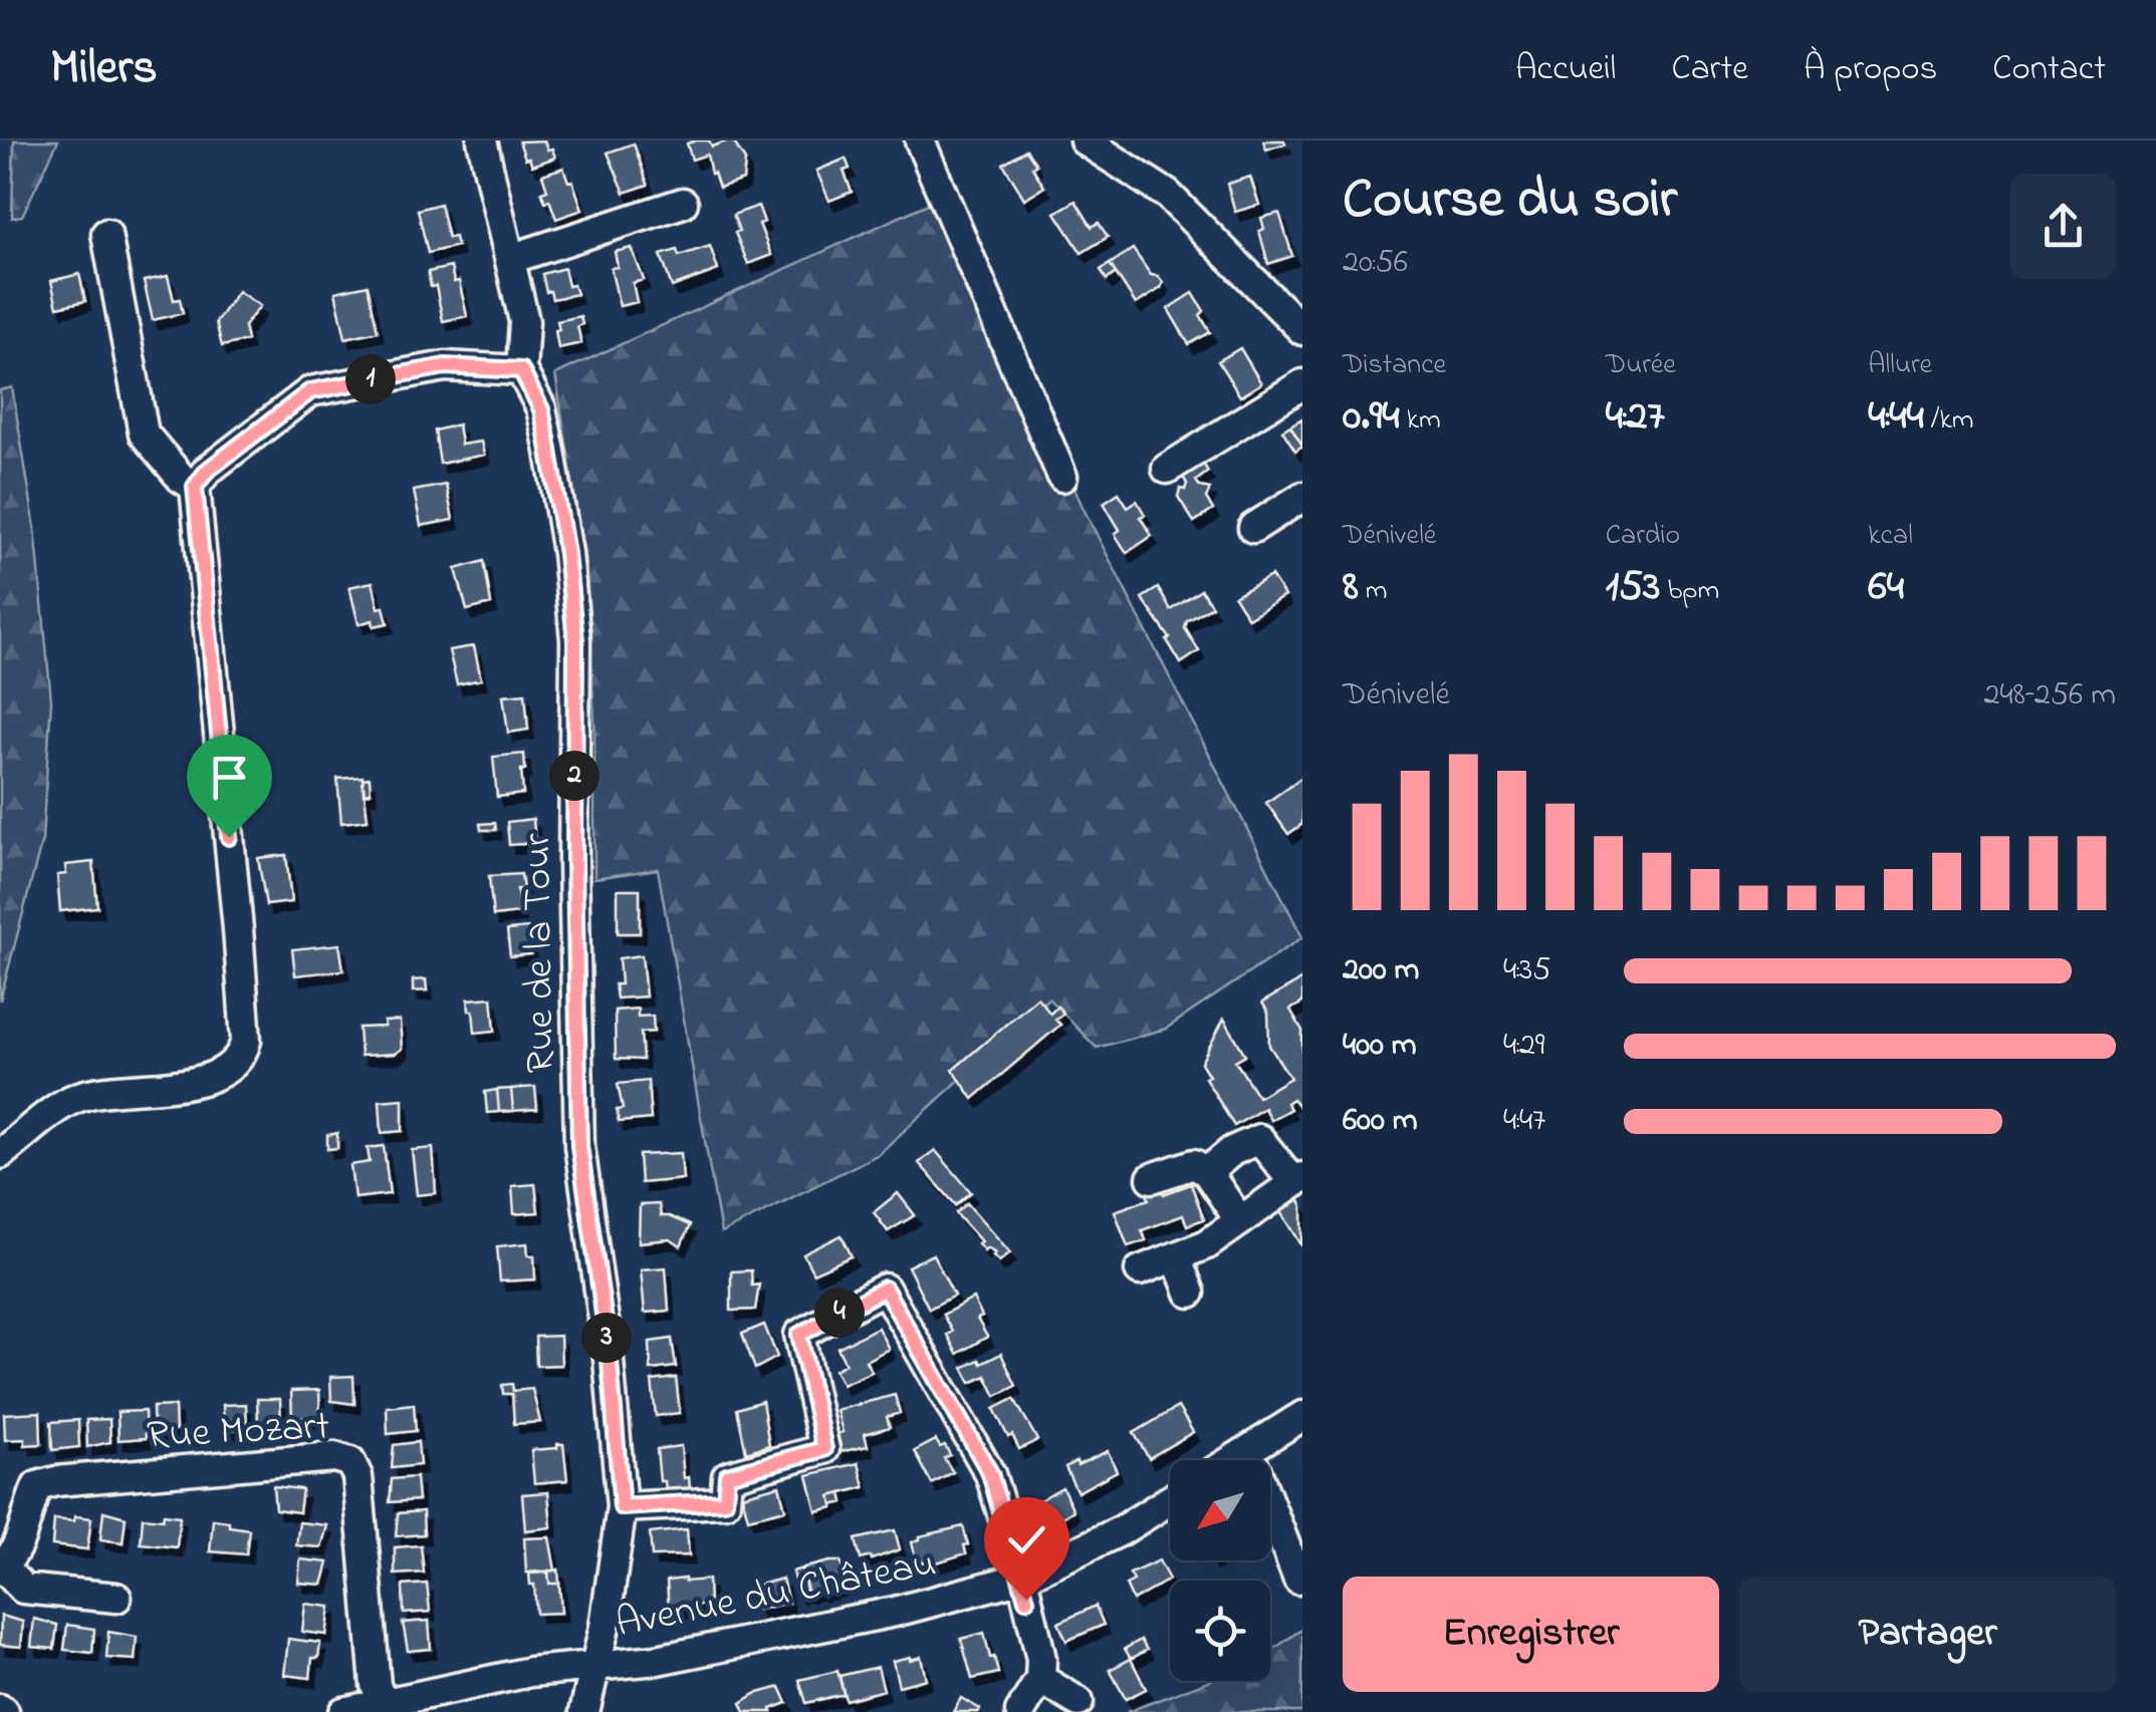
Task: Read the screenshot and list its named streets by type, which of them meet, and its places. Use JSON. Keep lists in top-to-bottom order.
{
  "streets": {
    "street": ["Rue de la Tour", "Rue Mozart", "Avenue du Château"]
  },
  "crossings": [
    ["Rue de la Tour", "Avenue du Château"],
    ["Rue Mozart", "Avenue du Château"]
  ],
  "north": "bottom left",
  "page": {
    "header": "Milers",
    "nav": [
      "Accueil",
      "Carte",
      "À propos",
      "Contact"
    ],
    "heading": ["Course du soir", "20:56"],
    "stats": [
      ["Distance", "0.94 km"],
      ["Durée", "4:27"],
      ["Allure", "4:44 /km"],
      ["Dénivelé", "8 m"],
      ["Cardio", "153 bpm"],
      ["kcal", "64"]
    ],
    "pins": [
      "1",
      "2",
      "4",
      "3"
    ],
    "chart": ["Dénivelé", "248–256 m"],
    "list": [
      {
        "name": "200 m",
        "note": "4:35"
      },
      {
        "name": "400 m",
        "note": "4:29"
      },
      {
        "name": "600 m",
        "note": "4:47"
      }
    ],
    "buttons": ["Enregistrer", "Partager"]
  }
}
